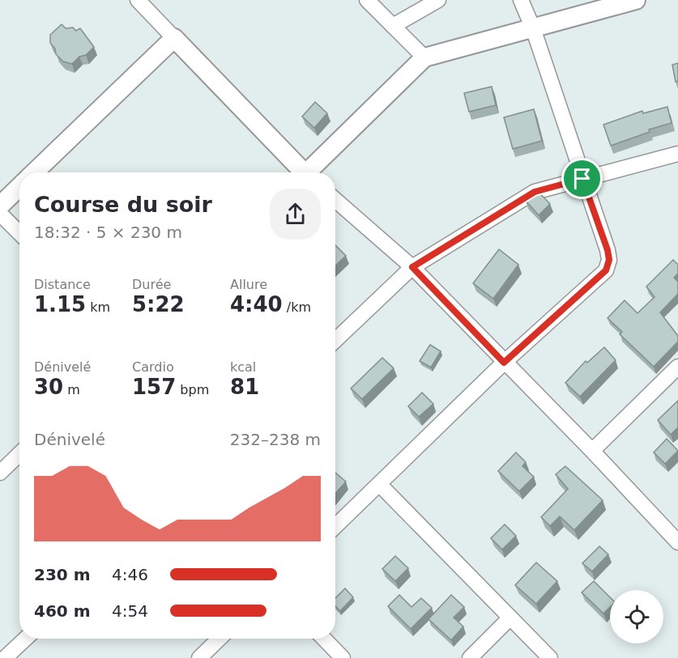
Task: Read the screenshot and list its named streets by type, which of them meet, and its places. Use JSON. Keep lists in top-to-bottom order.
{
  "page": {
    "heading": ["Course du soir", "18:32 · 5 × 230 m"],
    "stats": [
      ["Distance", "1.15 km"],
      ["Durée", "5:22"],
      ["Allure", "4:40 /km"],
      ["Dénivelé", "30 m"],
      ["Cardio", "157 bpm"],
      ["kcal", "81"]
    ],
    "chart": ["Dénivelé", "232–238 m"],
    "list": [
      {
        "name": "230 m",
        "note": "4:46"
      },
      {
        "name": "460 m",
        "note": "4:54"
      }
    ]
  }
}
